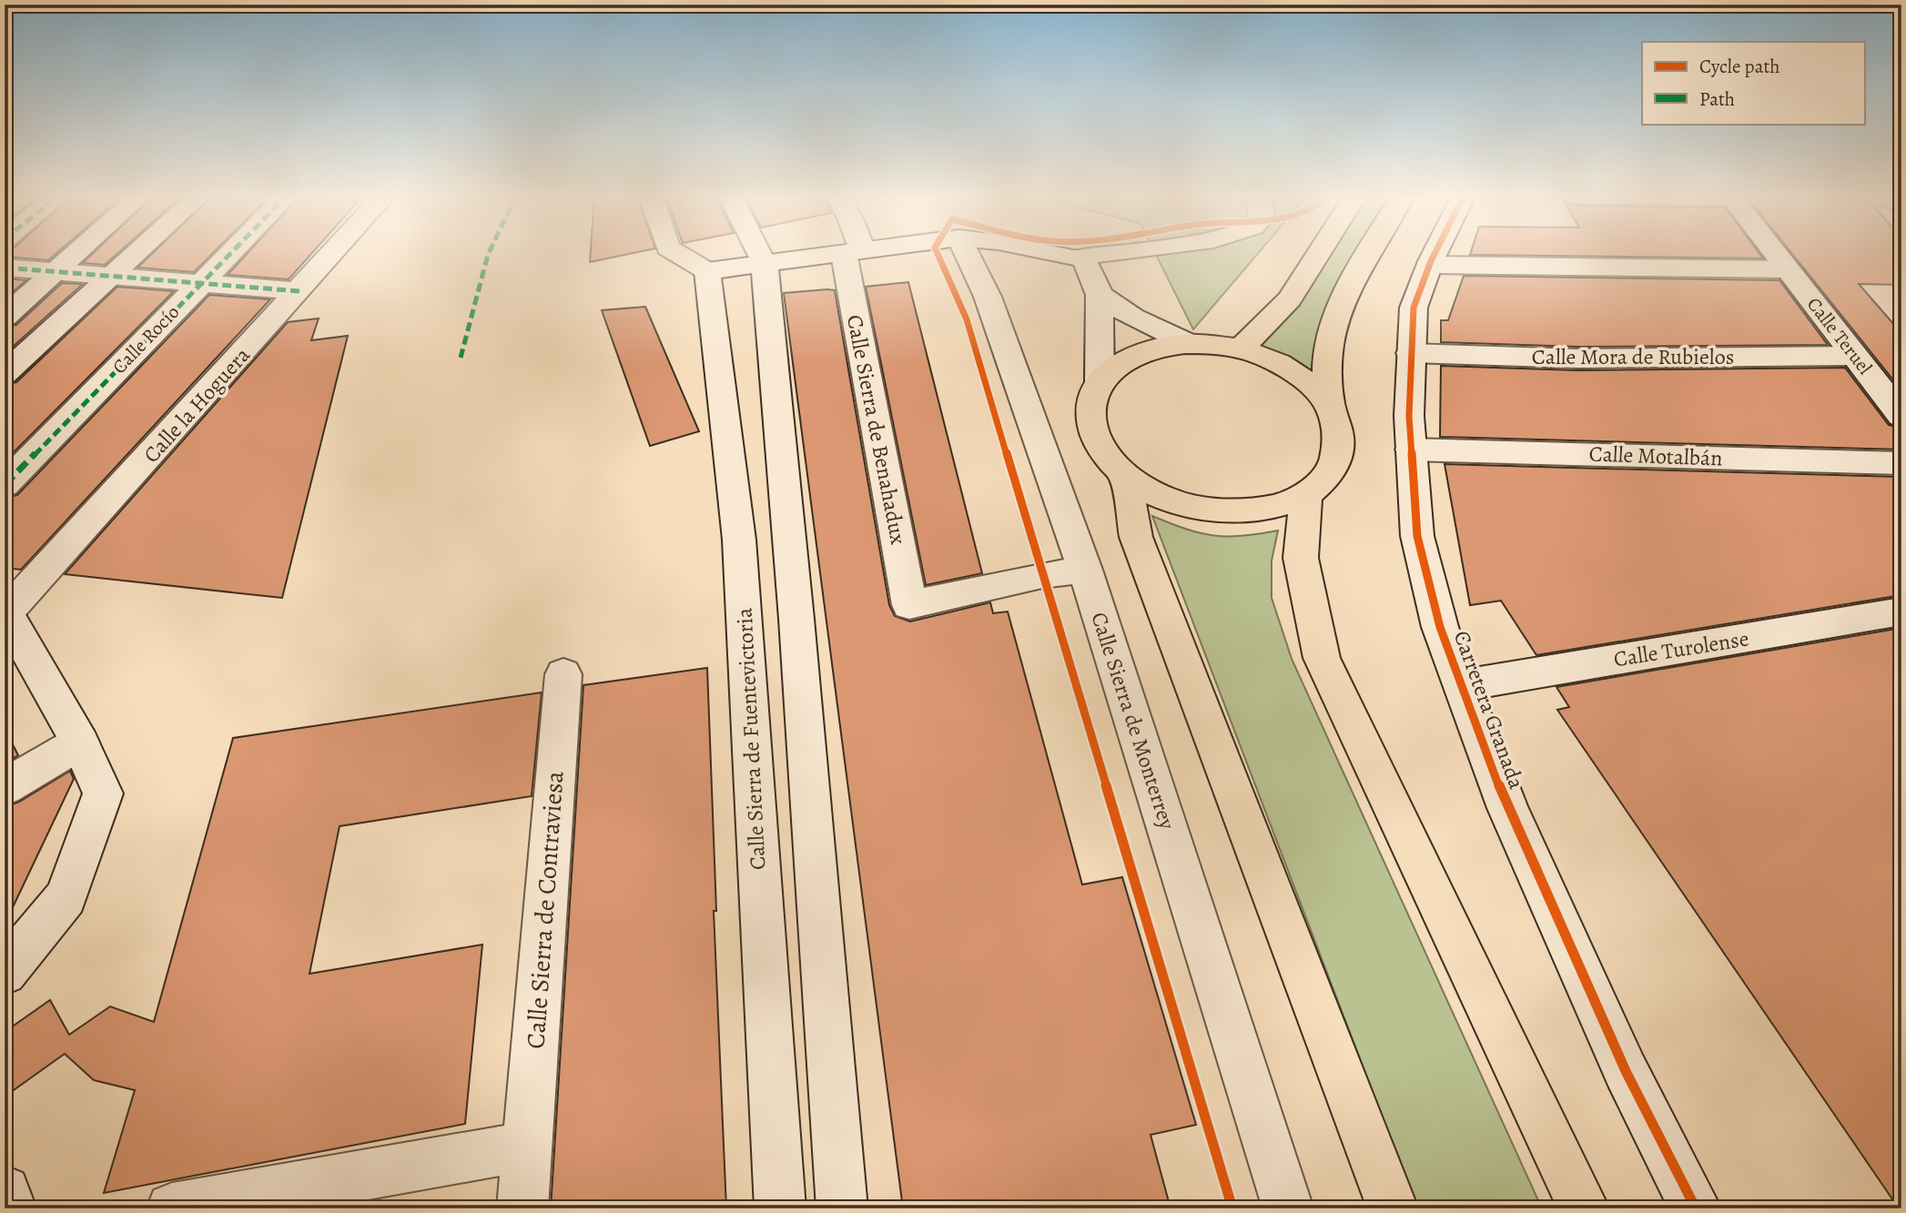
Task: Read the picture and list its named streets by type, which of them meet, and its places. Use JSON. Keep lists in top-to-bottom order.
{
  "streets": {
    "street": [
      "Calle Teruel",
      "Calle Rocío",
      "Calle Mora de Rubielos",
      "Calle la Hoguera",
      "Calle Sierra de Benahadux",
      "Calle Motalbán",
      "Calle Turolense",
      "Carretera Granada",
      "Calle Sierra de Monterrey",
      "Calle Sierra de Fuentevictoria",
      "Calle Sierra de Contraviesa"
    ]
  },
  "crossings": [
    ["Calle Teruel", "Calle Mora de Rubielos"],
    ["Calle Mora de Rubielos", "Carretera Granada"],
    ["Calle Sierra de Benahadux", "Calle Sierra de Monterrey"],
    ["Calle Motalbán", "Carretera Granada"],
    ["Calle Turolense", "Carretera Granada"]
  ],
  "legend": ["Cycle path", "Path"]
}
